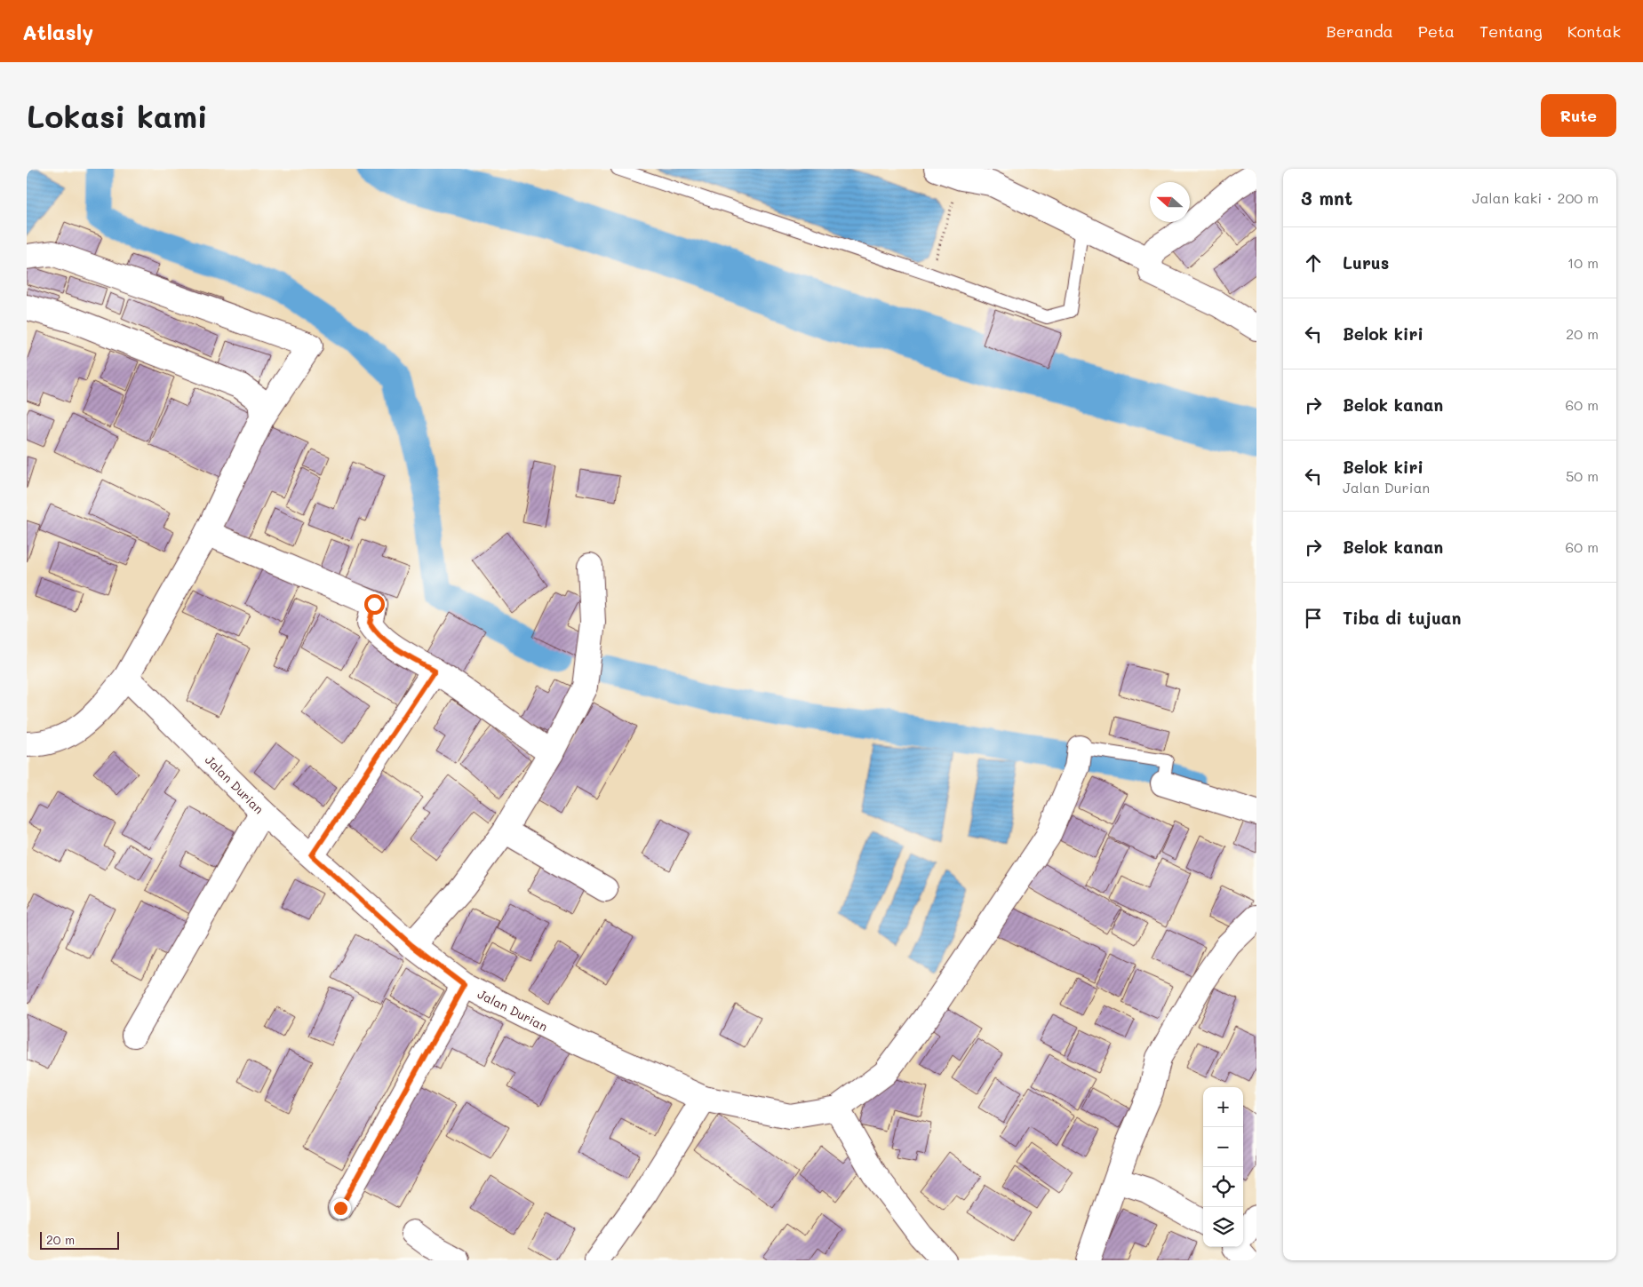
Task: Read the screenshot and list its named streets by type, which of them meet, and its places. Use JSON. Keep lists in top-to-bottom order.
{
  "streets": {
    "street": ["Jalan Durian"]
  },
  "scale_bar": "20 m",
  "north": "left",
  "page": {
    "header": "Atlasly",
    "nav": [
      "Beranda",
      "Peta",
      "Tentang",
      "Kontak"
    ],
    "buttons": "Rute",
    "title": "Lokasi kami",
    "heading": ["3 mnt", "Jalan kaki · 200 m"],
    "list": [
      ["Lurus", "10 m"],
      ["Belok kiri", "20 m"],
      ["Belok kanan", "60 m"],
      ["Belok kiri", "Jalan Durian", "50 m"],
      ["Belok kanan", "60 m"],
      "Tiba di tujuan"
    ],
    "map_buttons": ["+", "−"],
    "scale": "20 m"
  }
}
